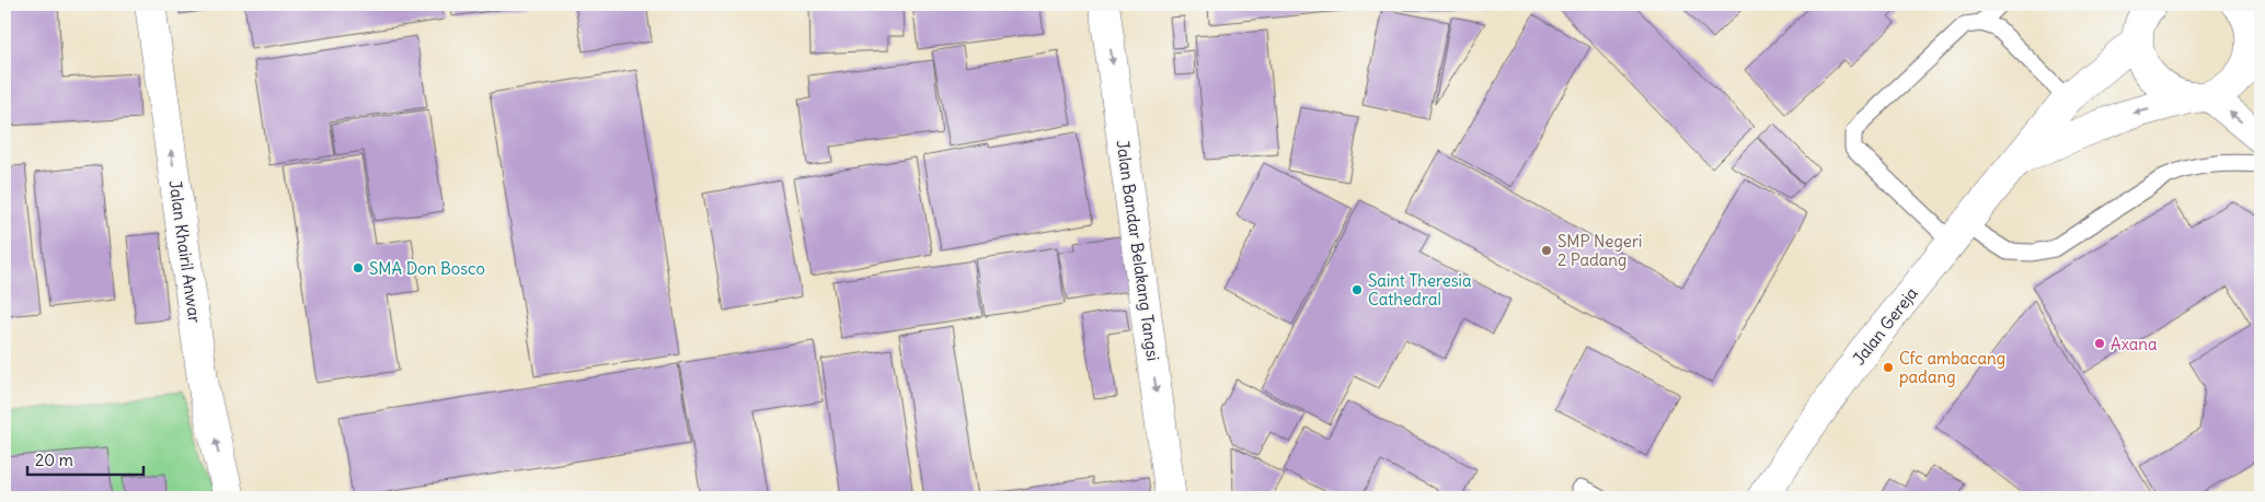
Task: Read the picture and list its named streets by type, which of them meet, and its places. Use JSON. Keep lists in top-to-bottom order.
{
  "streets": {
    "main road": ["Jalan Bandar Belakang Tangsi", "Jalan Khairil Anwar", "Jalan Gereja"]
  },
  "one_way": ["Jalan Bandar Belakang Tangsi", "Jalan Khairil Anwar"],
  "places": [
    "SMP Negeri 2 Padang",
    "SMA Don Bosco",
    "Saint Theresia Cathedral",
    "Axana",
    "Cfc ambacang padang"
  ],
  "scale_bar": "20 m"
}
